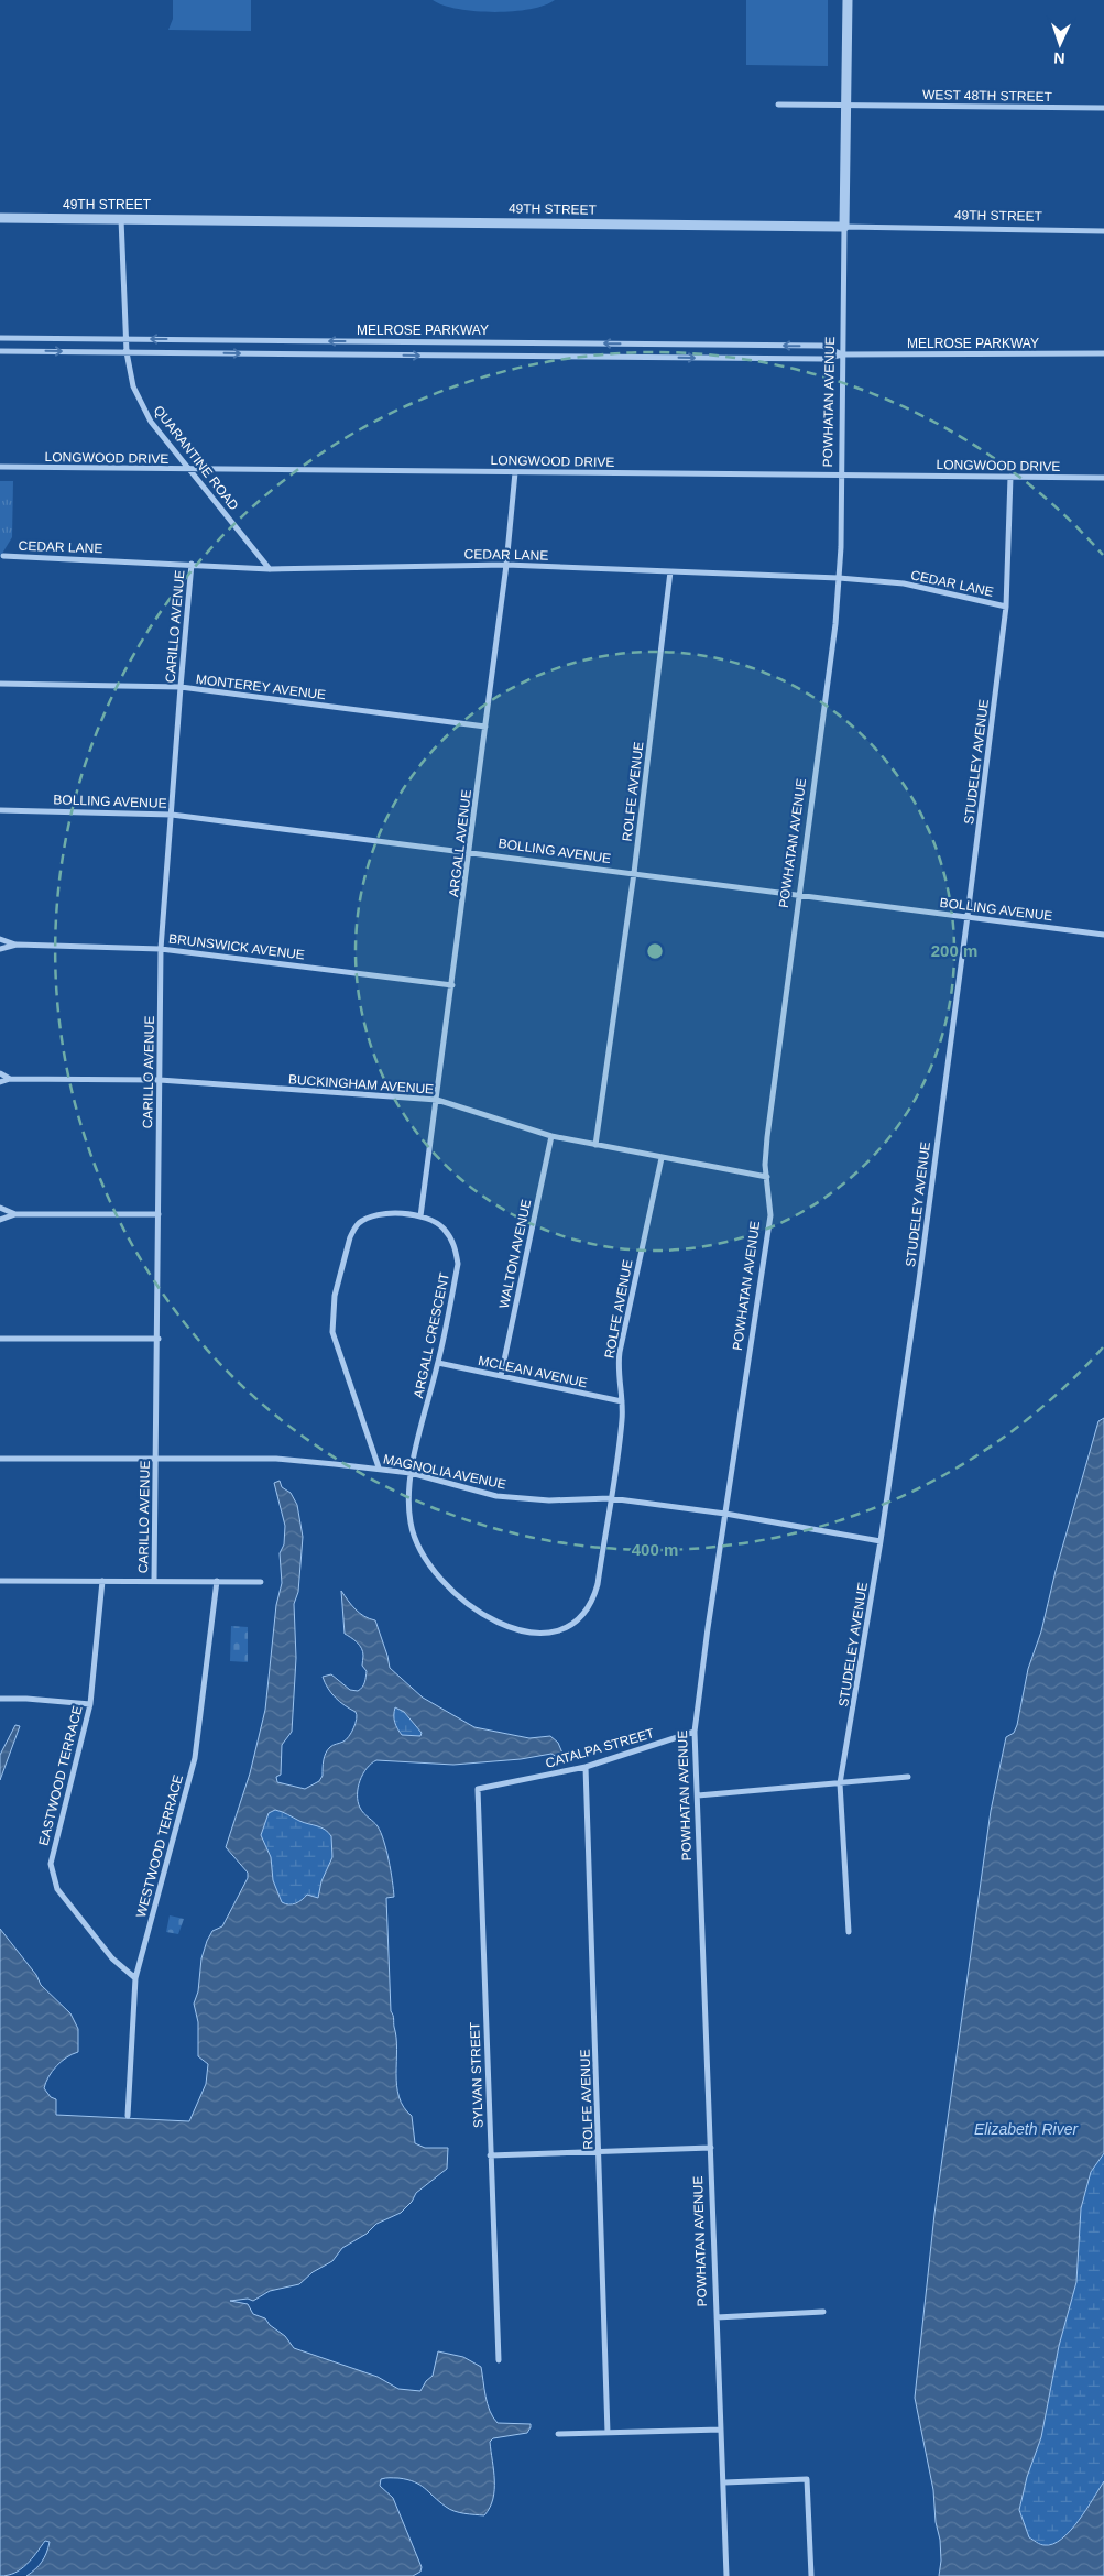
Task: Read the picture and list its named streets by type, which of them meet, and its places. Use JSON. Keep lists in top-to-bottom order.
{
  "streets": {
    "street": [
      "WEST 48TH STREET",
      "49TH STREET",
      "MELROSE PARKWAY",
      "POWHATAN AVENUE",
      "LONGWOOD DRIVE",
      "QUARANTINE ROAD",
      "CEDAR LANE",
      "CARILLO AVENUE",
      "MONTEREY AVENUE",
      "STUDELEY AVENUE",
      "ROLFE AVENUE",
      "BOLLING AVENUE",
      "ARGALL AVENUE",
      "BRUNSWICK AVENUE",
      "BUCKINGHAM AVENUE",
      "WALTON AVENUE",
      "ARGALL CRESCENT",
      "MCLEAN AVENUE",
      "MAGNOLIA AVENUE",
      "CATALPA STREET",
      "EASTWOOD TERRACE",
      "WESTWOOD TERRACE",
      "SYLVAN STREET"
    ]
  },
  "crossings": [
    ["WEST 48TH STREET", "POWHATAN AVENUE"],
    ["49TH STREET", "POWHATAN AVENUE"],
    ["49TH STREET", "QUARANTINE ROAD"],
    ["MELROSE PARKWAY", "POWHATAN AVENUE"],
    ["MELROSE PARKWAY", "QUARANTINE ROAD"],
    ["POWHATAN AVENUE", "LONGWOOD DRIVE"],
    ["POWHATAN AVENUE", "CEDAR LANE"],
    ["POWHATAN AVENUE", "BOLLING AVENUE"],
    ["POWHATAN AVENUE", "BUCKINGHAM AVENUE"],
    ["POWHATAN AVENUE", "MAGNOLIA AVENUE"],
    ["POWHATAN AVENUE", "CATALPA STREET"],
    ["LONGWOOD DRIVE", "QUARANTINE ROAD"],
    ["LONGWOOD DRIVE", "STUDELEY AVENUE"],
    ["LONGWOOD DRIVE", "ARGALL AVENUE"],
    ["QUARANTINE ROAD", "CEDAR LANE"],
    ["CEDAR LANE", "CARILLO AVENUE"],
    ["CEDAR LANE", "STUDELEY AVENUE"],
    ["CEDAR LANE", "ROLFE AVENUE"],
    ["CEDAR LANE", "ARGALL AVENUE"],
    ["CARILLO AVENUE", "MONTEREY AVENUE"],
    ["CARILLO AVENUE", "BOLLING AVENUE"],
    ["CARILLO AVENUE", "BRUNSWICK AVENUE"],
    ["CARILLO AVENUE", "BUCKINGHAM AVENUE"],
    ["CARILLO AVENUE", "MAGNOLIA AVENUE"],
    ["MONTEREY AVENUE", "ARGALL AVENUE"],
    ["STUDELEY AVENUE", "BOLLING AVENUE"],
    ["STUDELEY AVENUE", "MAGNOLIA AVENUE"],
    ["ROLFE AVENUE", "BOLLING AVENUE"],
    ["ROLFE AVENUE", "BUCKINGHAM AVENUE"],
    ["ROLFE AVENUE", "ARGALL CRESCENT"],
    ["ROLFE AVENUE", "MCLEAN AVENUE"],
    ["ROLFE AVENUE", "MAGNOLIA AVENUE"],
    ["ROLFE AVENUE", "CATALPA STREET"],
    ["BOLLING AVENUE", "ARGALL AVENUE"],
    ["ARGALL AVENUE", "BRUNSWICK AVENUE"],
    ["ARGALL AVENUE", "BUCKINGHAM AVENUE"],
    ["ARGALL AVENUE", "ARGALL CRESCENT"],
    ["BUCKINGHAM AVENUE", "WALTON AVENUE"],
    ["WALTON AVENUE", "MCLEAN AVENUE"],
    ["ARGALL CRESCENT", "MCLEAN AVENUE"],
    ["ARGALL CRESCENT", "MAGNOLIA AVENUE"],
    ["CATALPA STREET", "SYLVAN STREET"],
    ["EASTWOOD TERRACE", "WESTWOOD TERRACE"]
  ],
  "water": ["Elizabeth River"],
  "north": "bottom",
  "rings": ["200 m", "400 m"]
}
